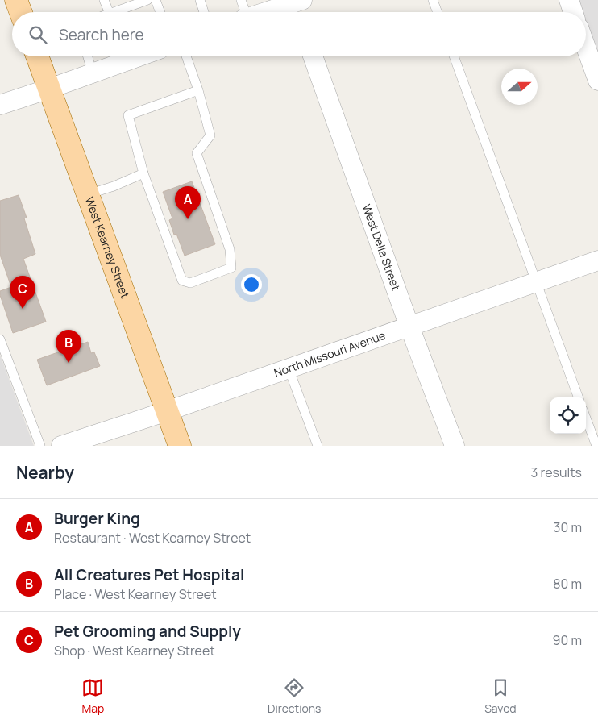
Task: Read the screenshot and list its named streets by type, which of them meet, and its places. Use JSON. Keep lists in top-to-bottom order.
{
  "streets": {
    "main road": ["West Kearney Street"],
    "street": ["West Della Street", "North Missouri Avenue"]
  },
  "crossings": [
    ["West Kearney Street", "North Missouri Avenue"],
    ["West Della Street", "North Missouri Avenue"]
  ],
  "north": "right",
  "page": {
    "search": "Search here",
    "pins": ["A", "C", "B"],
    "heading": ["Nearby", "3 results"],
    "list": [
      {
        "mark": "A",
        "name": "Burger King",
        "note": "Restaurant · West Kearney Street",
        "value": "30 m"
      },
      {
        "mark": "B",
        "name": "All Creatures Pet Hospital",
        "note": "Place · West Kearney Street",
        "value": "80 m"
      },
      {
        "mark": "C",
        "name": "Pet Grooming and Supply",
        "note": "Shop · West Kearney Street",
        "value": "90 m"
      }
    ],
    "nav": ["Map", "Directions", "Saved"]
  }
}
